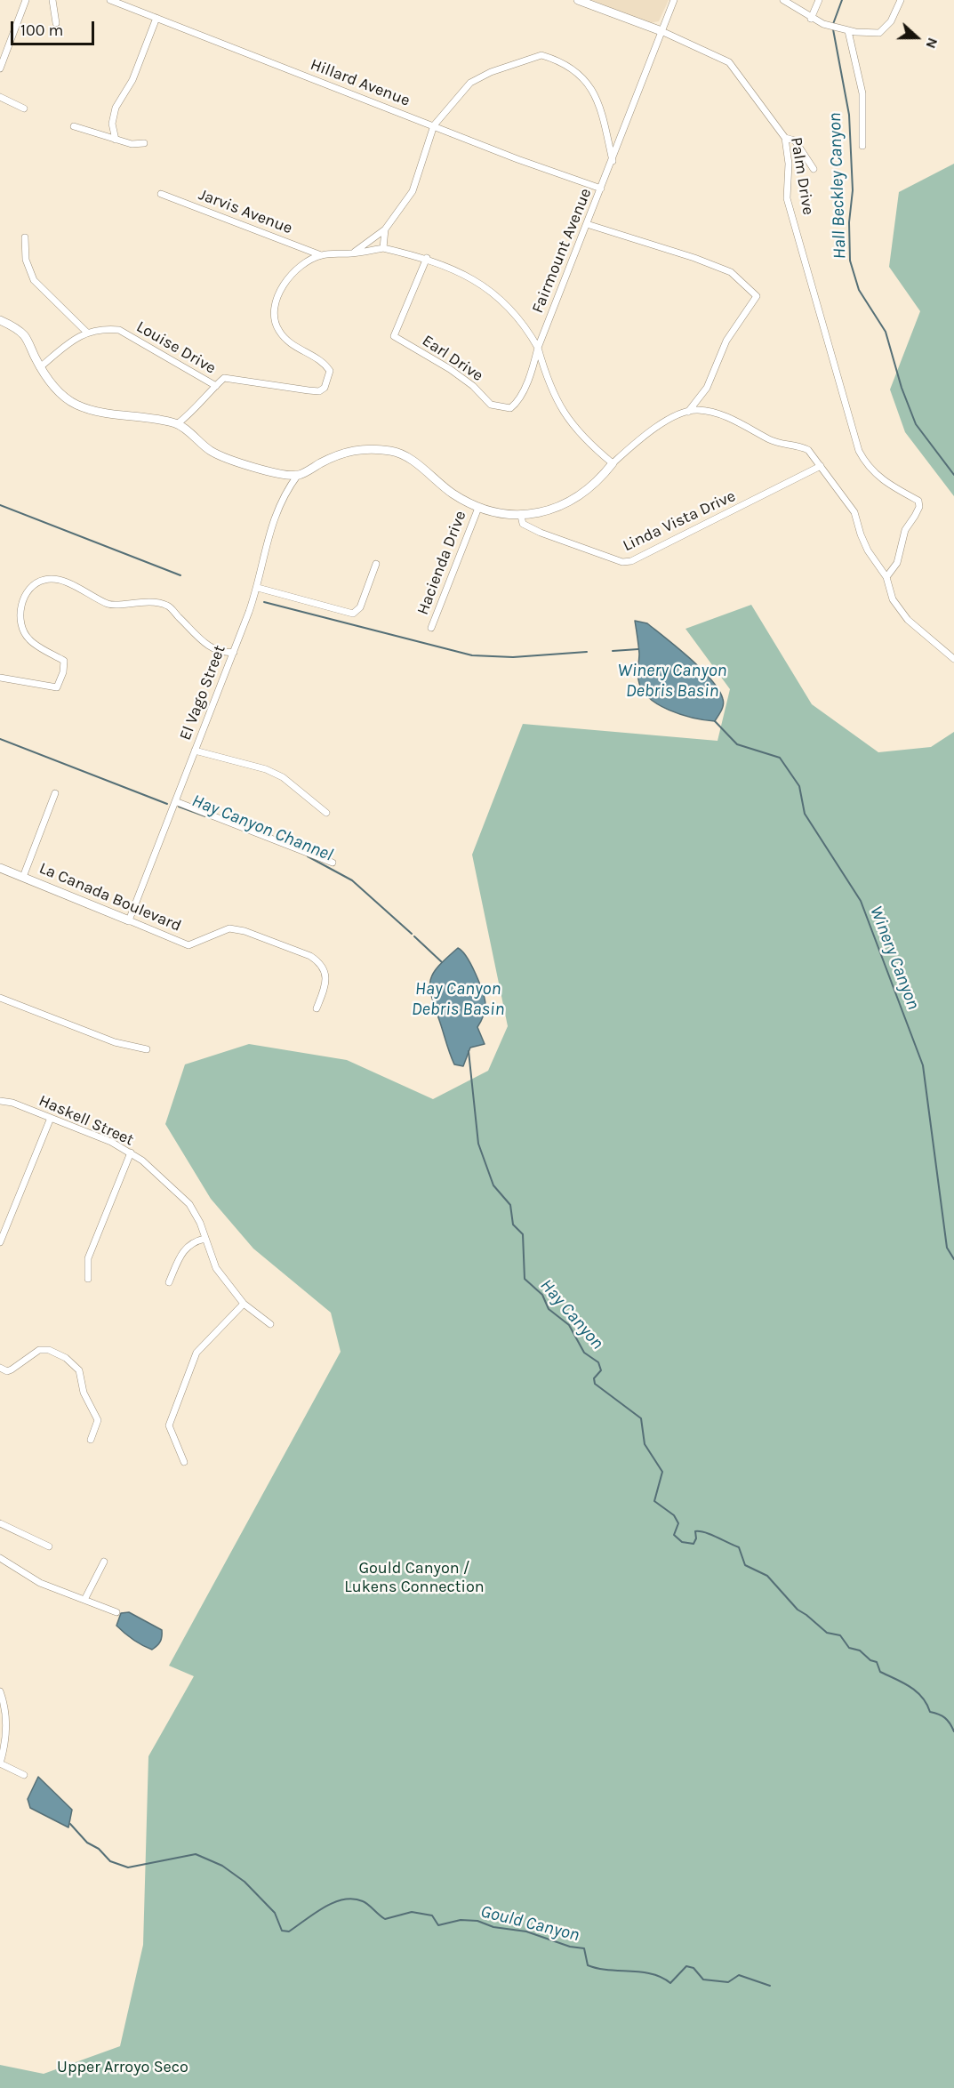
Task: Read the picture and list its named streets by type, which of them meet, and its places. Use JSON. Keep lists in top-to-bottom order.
{
  "streets": {
    "street": [
      "Hillard Avenue",
      "Palm Drive",
      "Jarvis Avenue",
      "Fairmount Avenue",
      "Louise Drive",
      "Earl Drive",
      "Linda Vista Drive",
      "Hacienda Drive",
      "El Vago Street",
      "La Canada Boulevard",
      "Haskell Street"
    ]
  },
  "crossings": [
    ["Hillard Avenue", "Fairmount Avenue"],
    ["Palm Drive", "Fairmount Avenue"],
    ["Fairmount Avenue", "Earl Drive"],
    ["El Vago Street", "La Canada Boulevard"]
  ],
  "water": [
    "Hall Beckley Canyon",
    "Winery Canyon Debris Basin",
    "Hay Canyon Channel",
    "Winery Canyon",
    "Hay Canyon Debris Basin",
    "Hay Canyon",
    "Gould Canyon"
  ],
  "parks": ["Gould Canyon / Lukens Connection", "Upper Arroyo Seco"],
  "scale_bar": "100 m",
  "north": "right"
}
